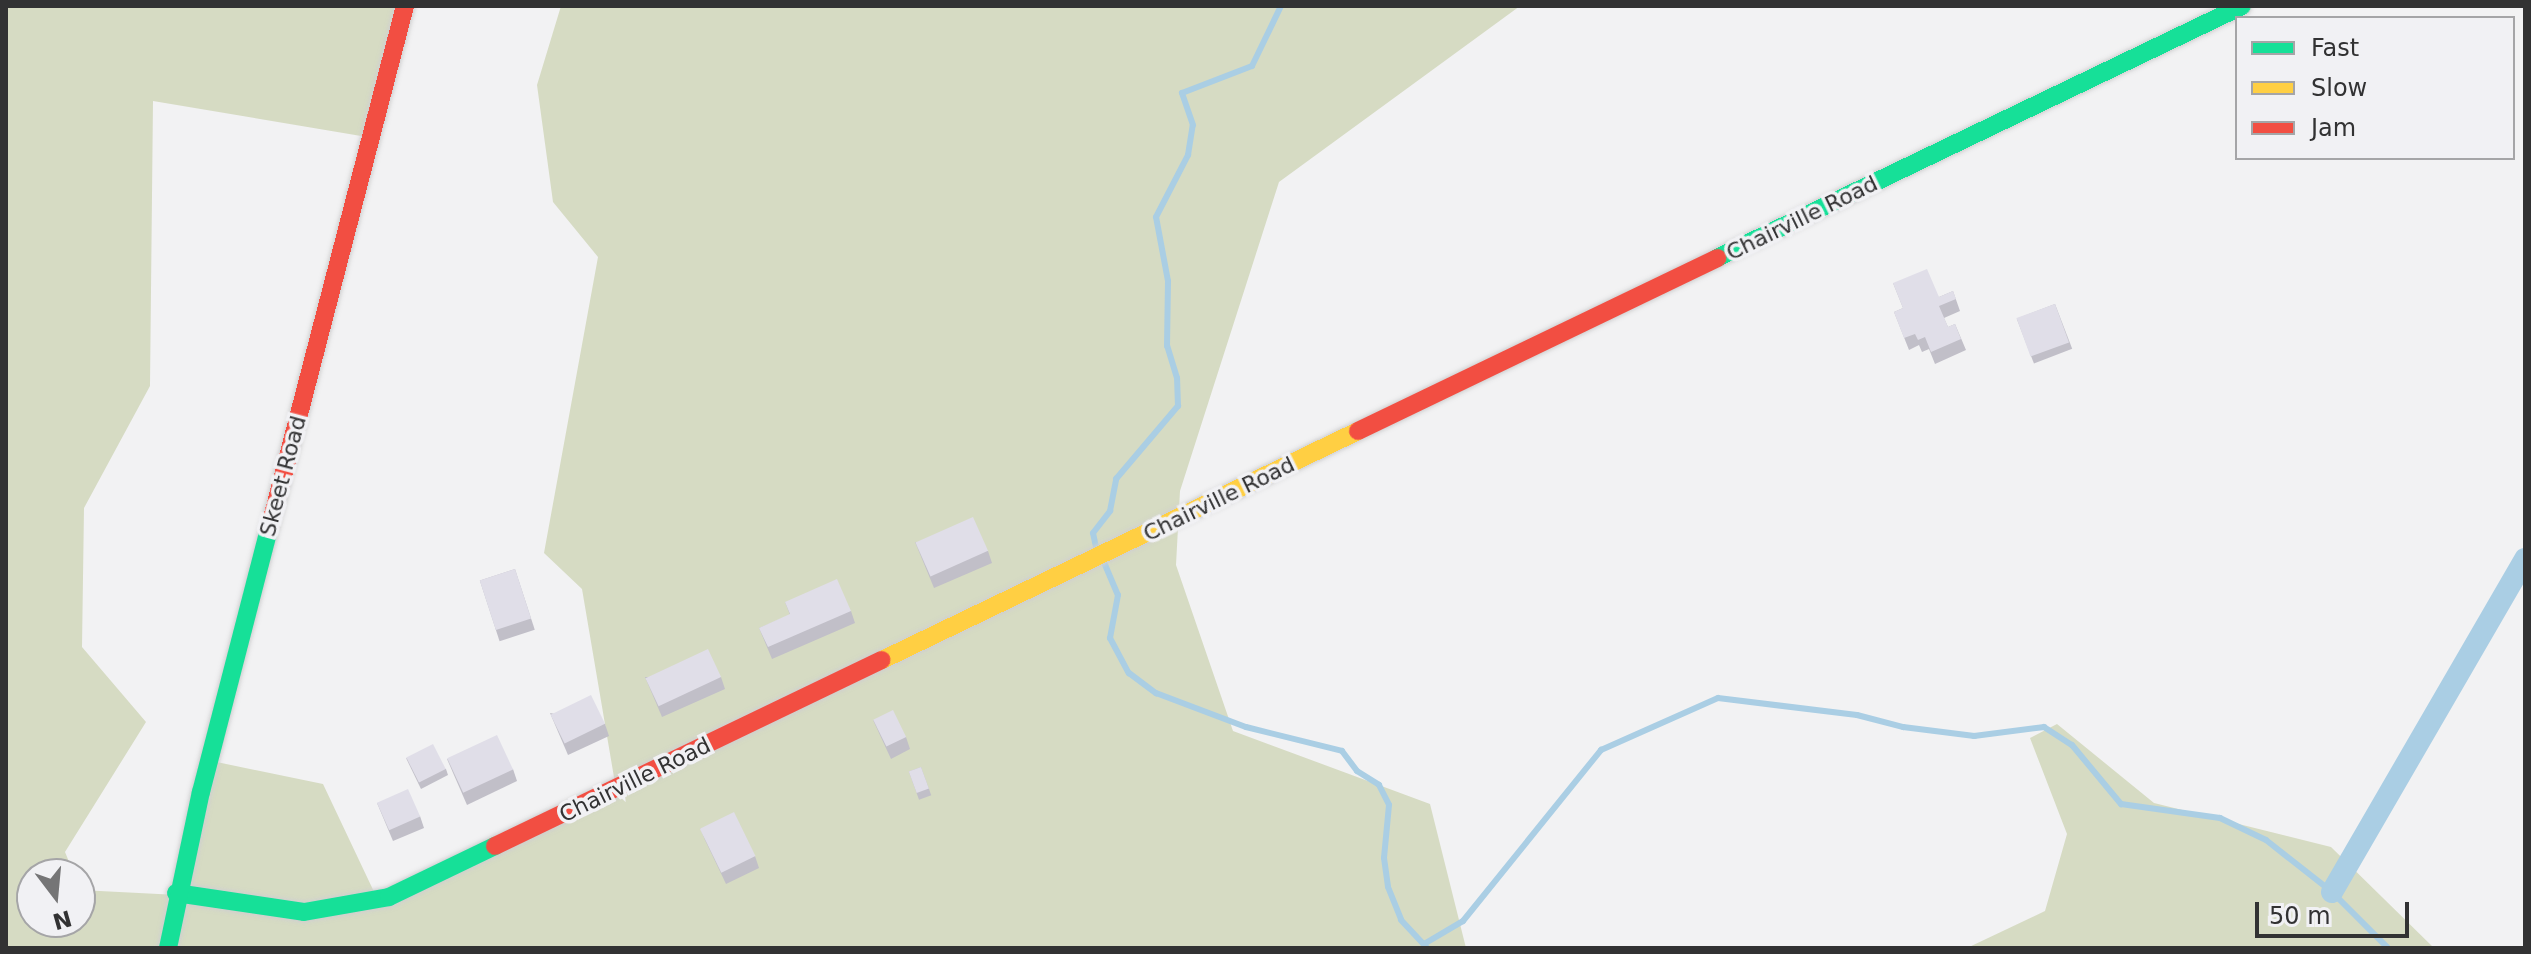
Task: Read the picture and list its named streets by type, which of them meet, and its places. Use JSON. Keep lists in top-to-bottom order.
{
  "streets": {
    "street": ["Chairville Road", "Skeet Road"]
  },
  "crossings": [
    ["Chairville Road", "Skeet Road"]
  ],
  "legend": ["Fast", "Slow", "Jam"],
  "scale_bar": "50 m",
  "north": "bottom"
}
